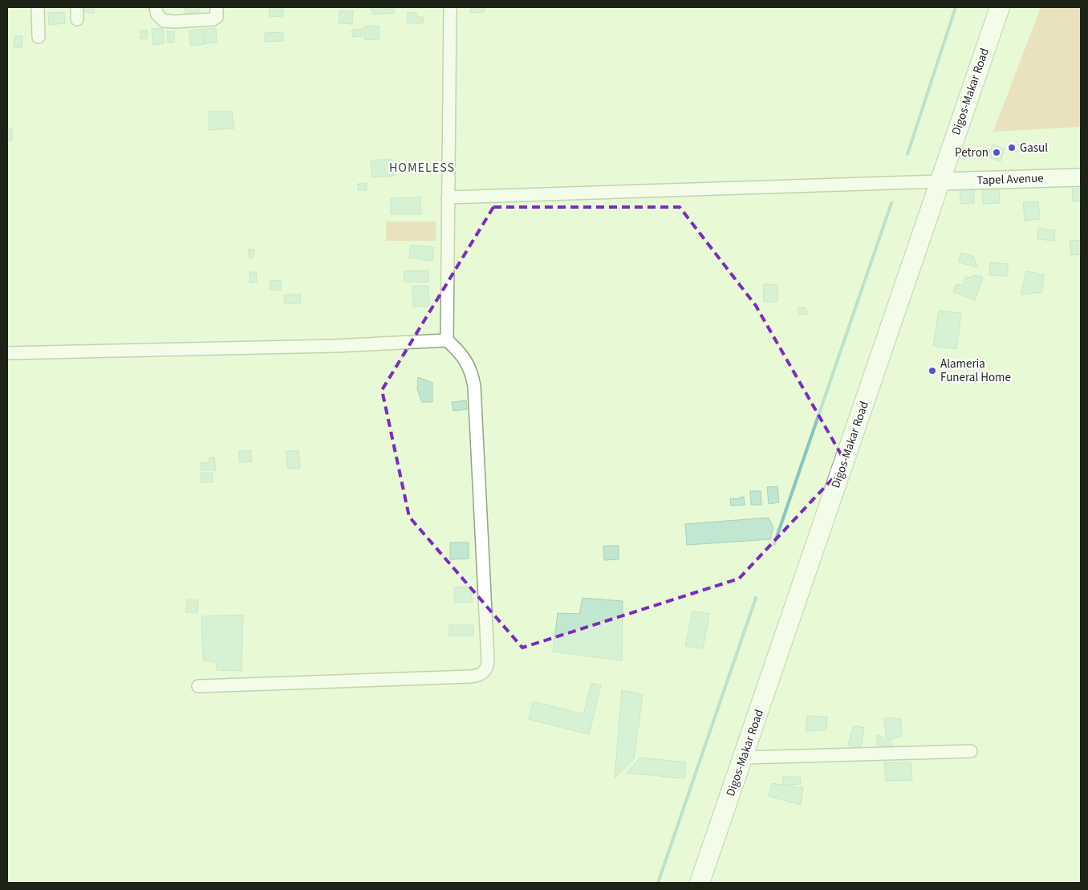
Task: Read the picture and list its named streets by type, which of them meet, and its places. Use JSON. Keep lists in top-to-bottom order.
{
  "streets": {
    "main road": ["Digos-Makar Road"],
    "street": ["Tapel Avenue"]
  },
  "crossings": [
    ["Digos-Makar Road", "Tapel Avenue"]
  ],
  "districts": ["HOMELESS"],
  "places": ["Gasul", "Petron", "Alameria Funeral Home"]
}
